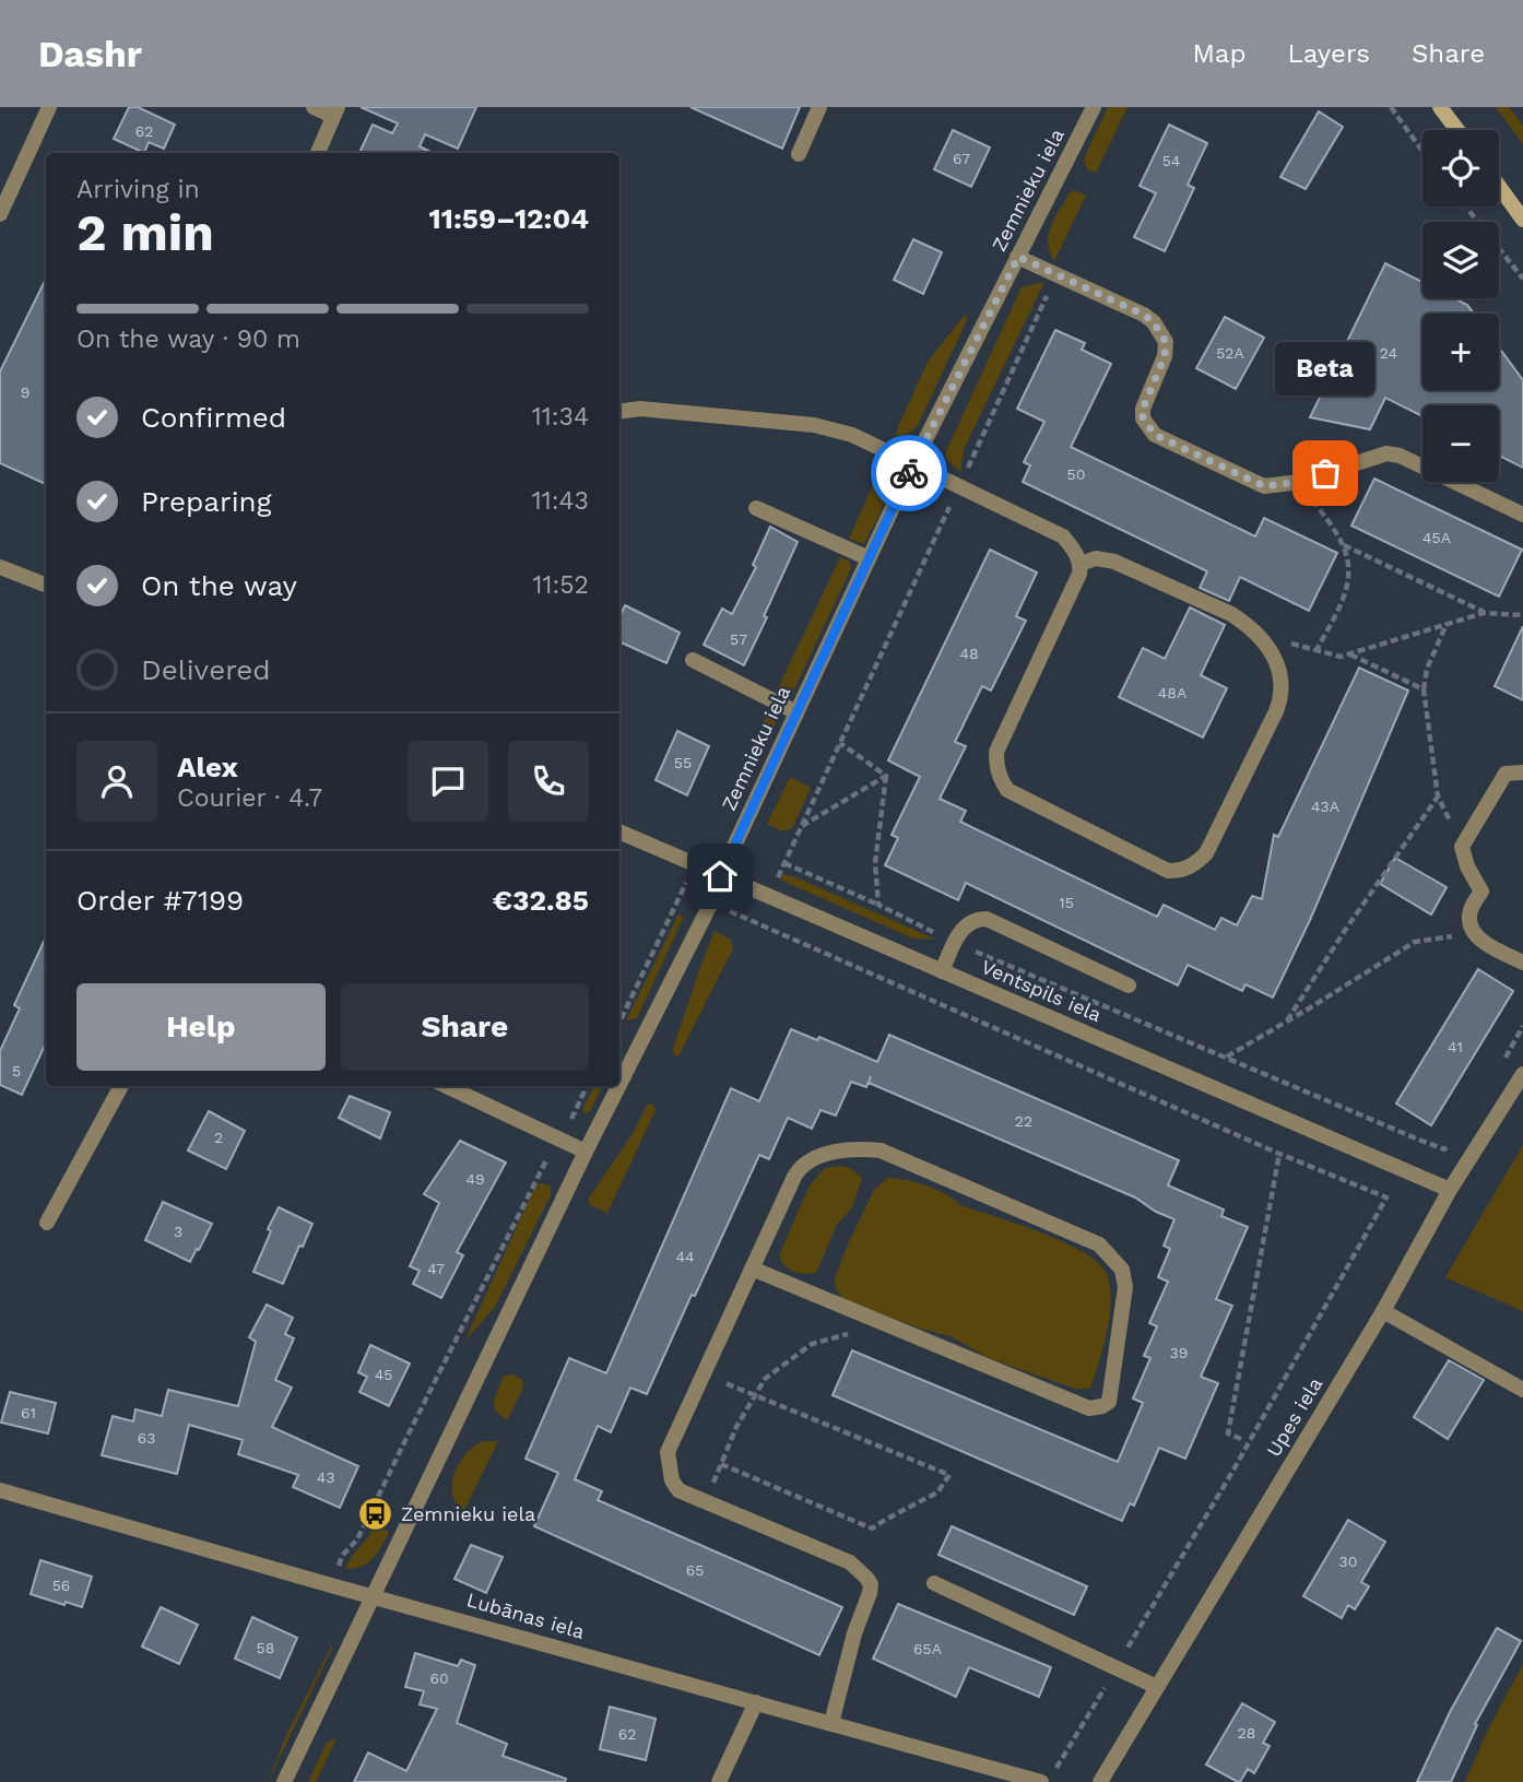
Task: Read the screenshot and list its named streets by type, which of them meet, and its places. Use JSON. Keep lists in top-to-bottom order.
{
  "streets": {
    "street": [
      "Zemnieku iela",
      "Ventspils iela",
      "Upes iela",
      "Lubānas iela"
    ]
  },
  "crossings": [
    ["Zemnieku iela", "Ventspils iela"],
    ["Zemnieku iela", "Lubānas iela"],
    ["Ventspils iela", "Upes iela"]
  ],
  "places": {
    "other": ["Beta"],
    "bus stop": ["Zemnieku iela"]
  },
  "house_numbers": [
    "62",
    "67",
    "54",
    "52A",
    "24",
    "9",
    "50",
    "45A",
    "57",
    "48",
    "48A",
    "55",
    "43A",
    "15",
    "41",
    "5",
    "22",
    "2",
    "49",
    "3",
    "44",
    "47",
    "39",
    "45",
    "61",
    "63",
    "43",
    "30",
    "65",
    "56",
    "58",
    "65A",
    "60",
    "28",
    "62"
  ],
  "page": {
    "header": "Dashr",
    "nav": ["Map", "Layers", "Share"],
    "map_buttons": ["+", "−"],
    "heading": ["2 min", "Arriving in", "11:59–12:04"],
    "panel": [
      "Alex",
      "Courier · 4.7",
      "Order #7199",
      "€32.85"
    ],
    "bar": "On the way · 90 m",
    "bubble": "Beta",
    "list": [
      ["Confirmed", "11:34"],
      ["Preparing", "11:43"],
      ["On the way", "11:52"],
      "Delivered"
    ],
    "buttons": ["Help", "Share"]
  }
}
